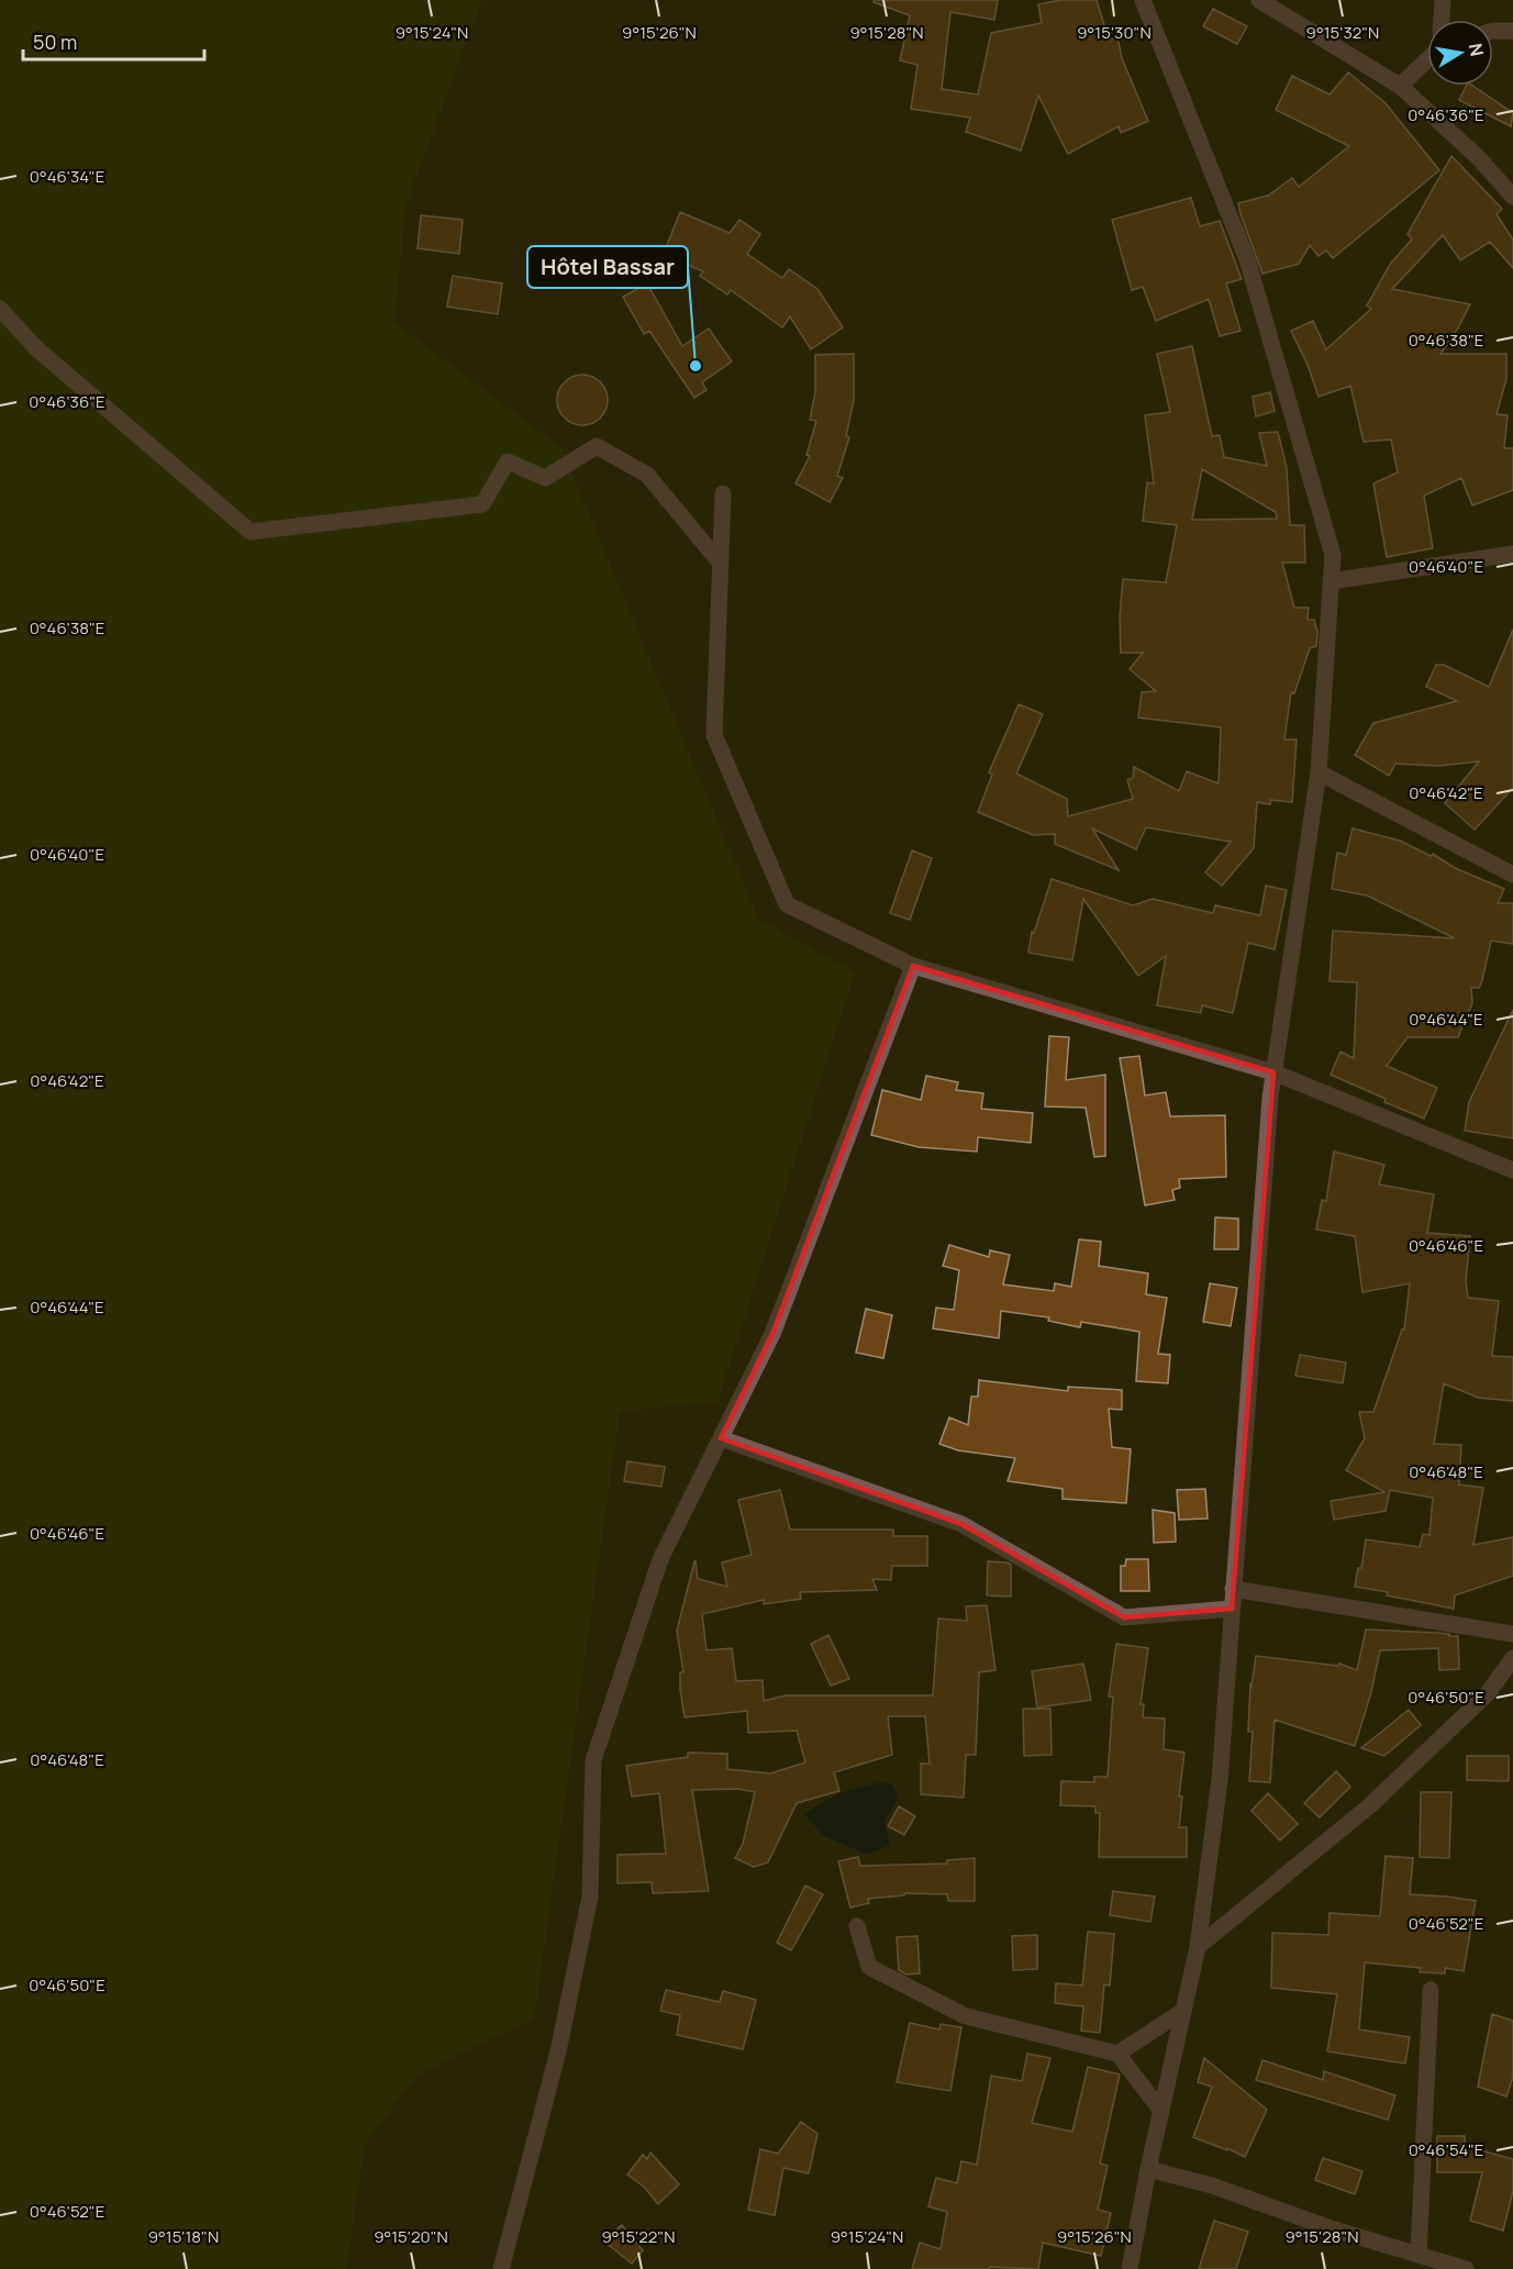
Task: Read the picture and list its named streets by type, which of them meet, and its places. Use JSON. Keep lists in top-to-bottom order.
{
  "places": ["Hôtel Bassar"],
  "scale_bar": "50 m",
  "north": "right",
  "coordinates": [
    "9°15'24\"N",
    "9°15'26\"N",
    "9°15'28\"N",
    "9°15'30\"N",
    "9°15'32\"N",
    "0°46'36\"E",
    "0°46'34\"E",
    "0°46'38\"E",
    "0°46'40\"E",
    "0°46'42\"E",
    "0°46'44\"E",
    "0°46'46\"E",
    "0°46'48\"E",
    "0°46'50\"E",
    "0°46'52\"E",
    "0°46'54\"E",
    "9°15'18\"N",
    "9°15'20\"N",
    "9°15'22\"N"
  ]
}
